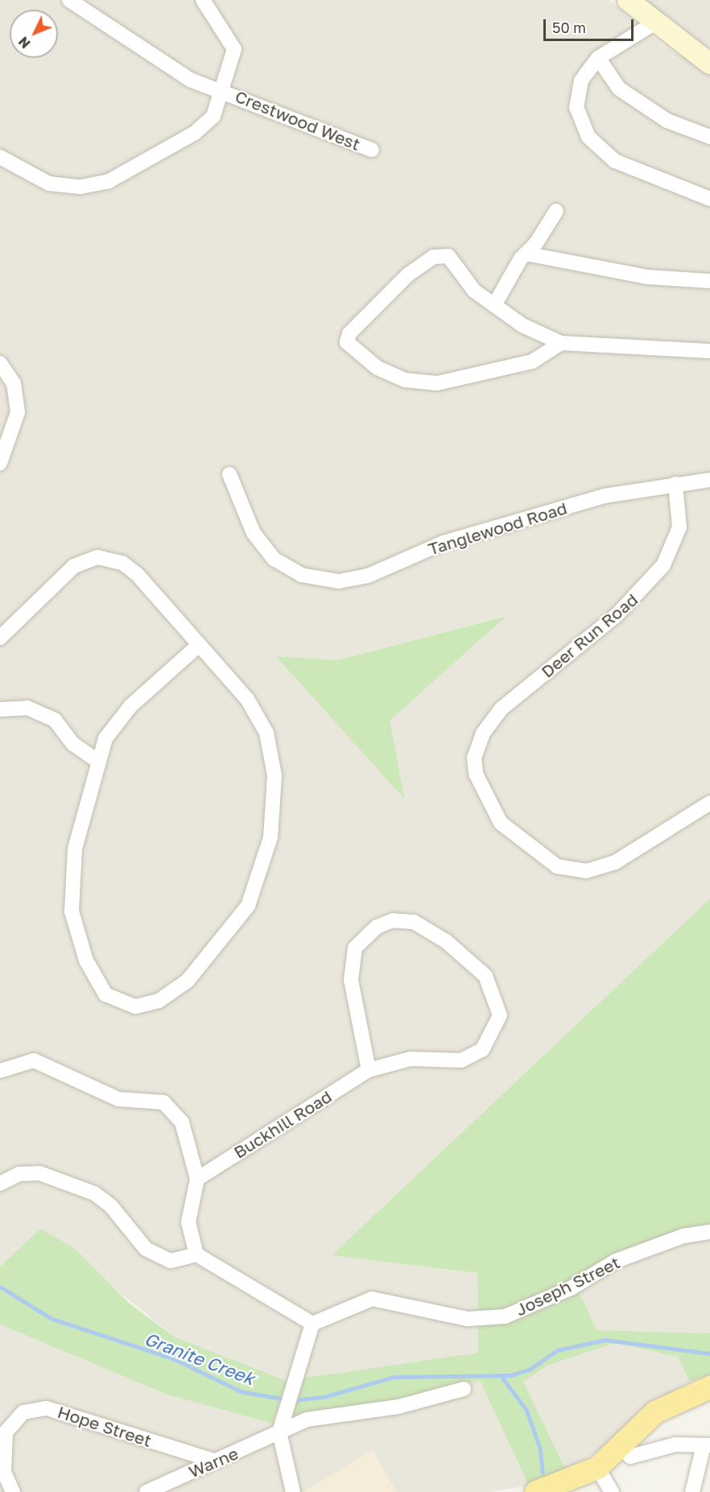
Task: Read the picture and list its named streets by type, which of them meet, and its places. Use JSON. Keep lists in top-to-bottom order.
{
  "streets": {
    "street": [
      "Crestwood West",
      "Tanglewood Road",
      "Deer Run Road",
      "Buckhill Road",
      "Joseph Street",
      "Hope Street",
      "Warne"
    ]
  },
  "crossings": [
    ["Tanglewood Road", "Deer Run Road"],
    ["Hope Street", "Warne"]
  ],
  "water": ["Granite Creek"],
  "scale_bar": "50 m",
  "north": "bottom left"
}
